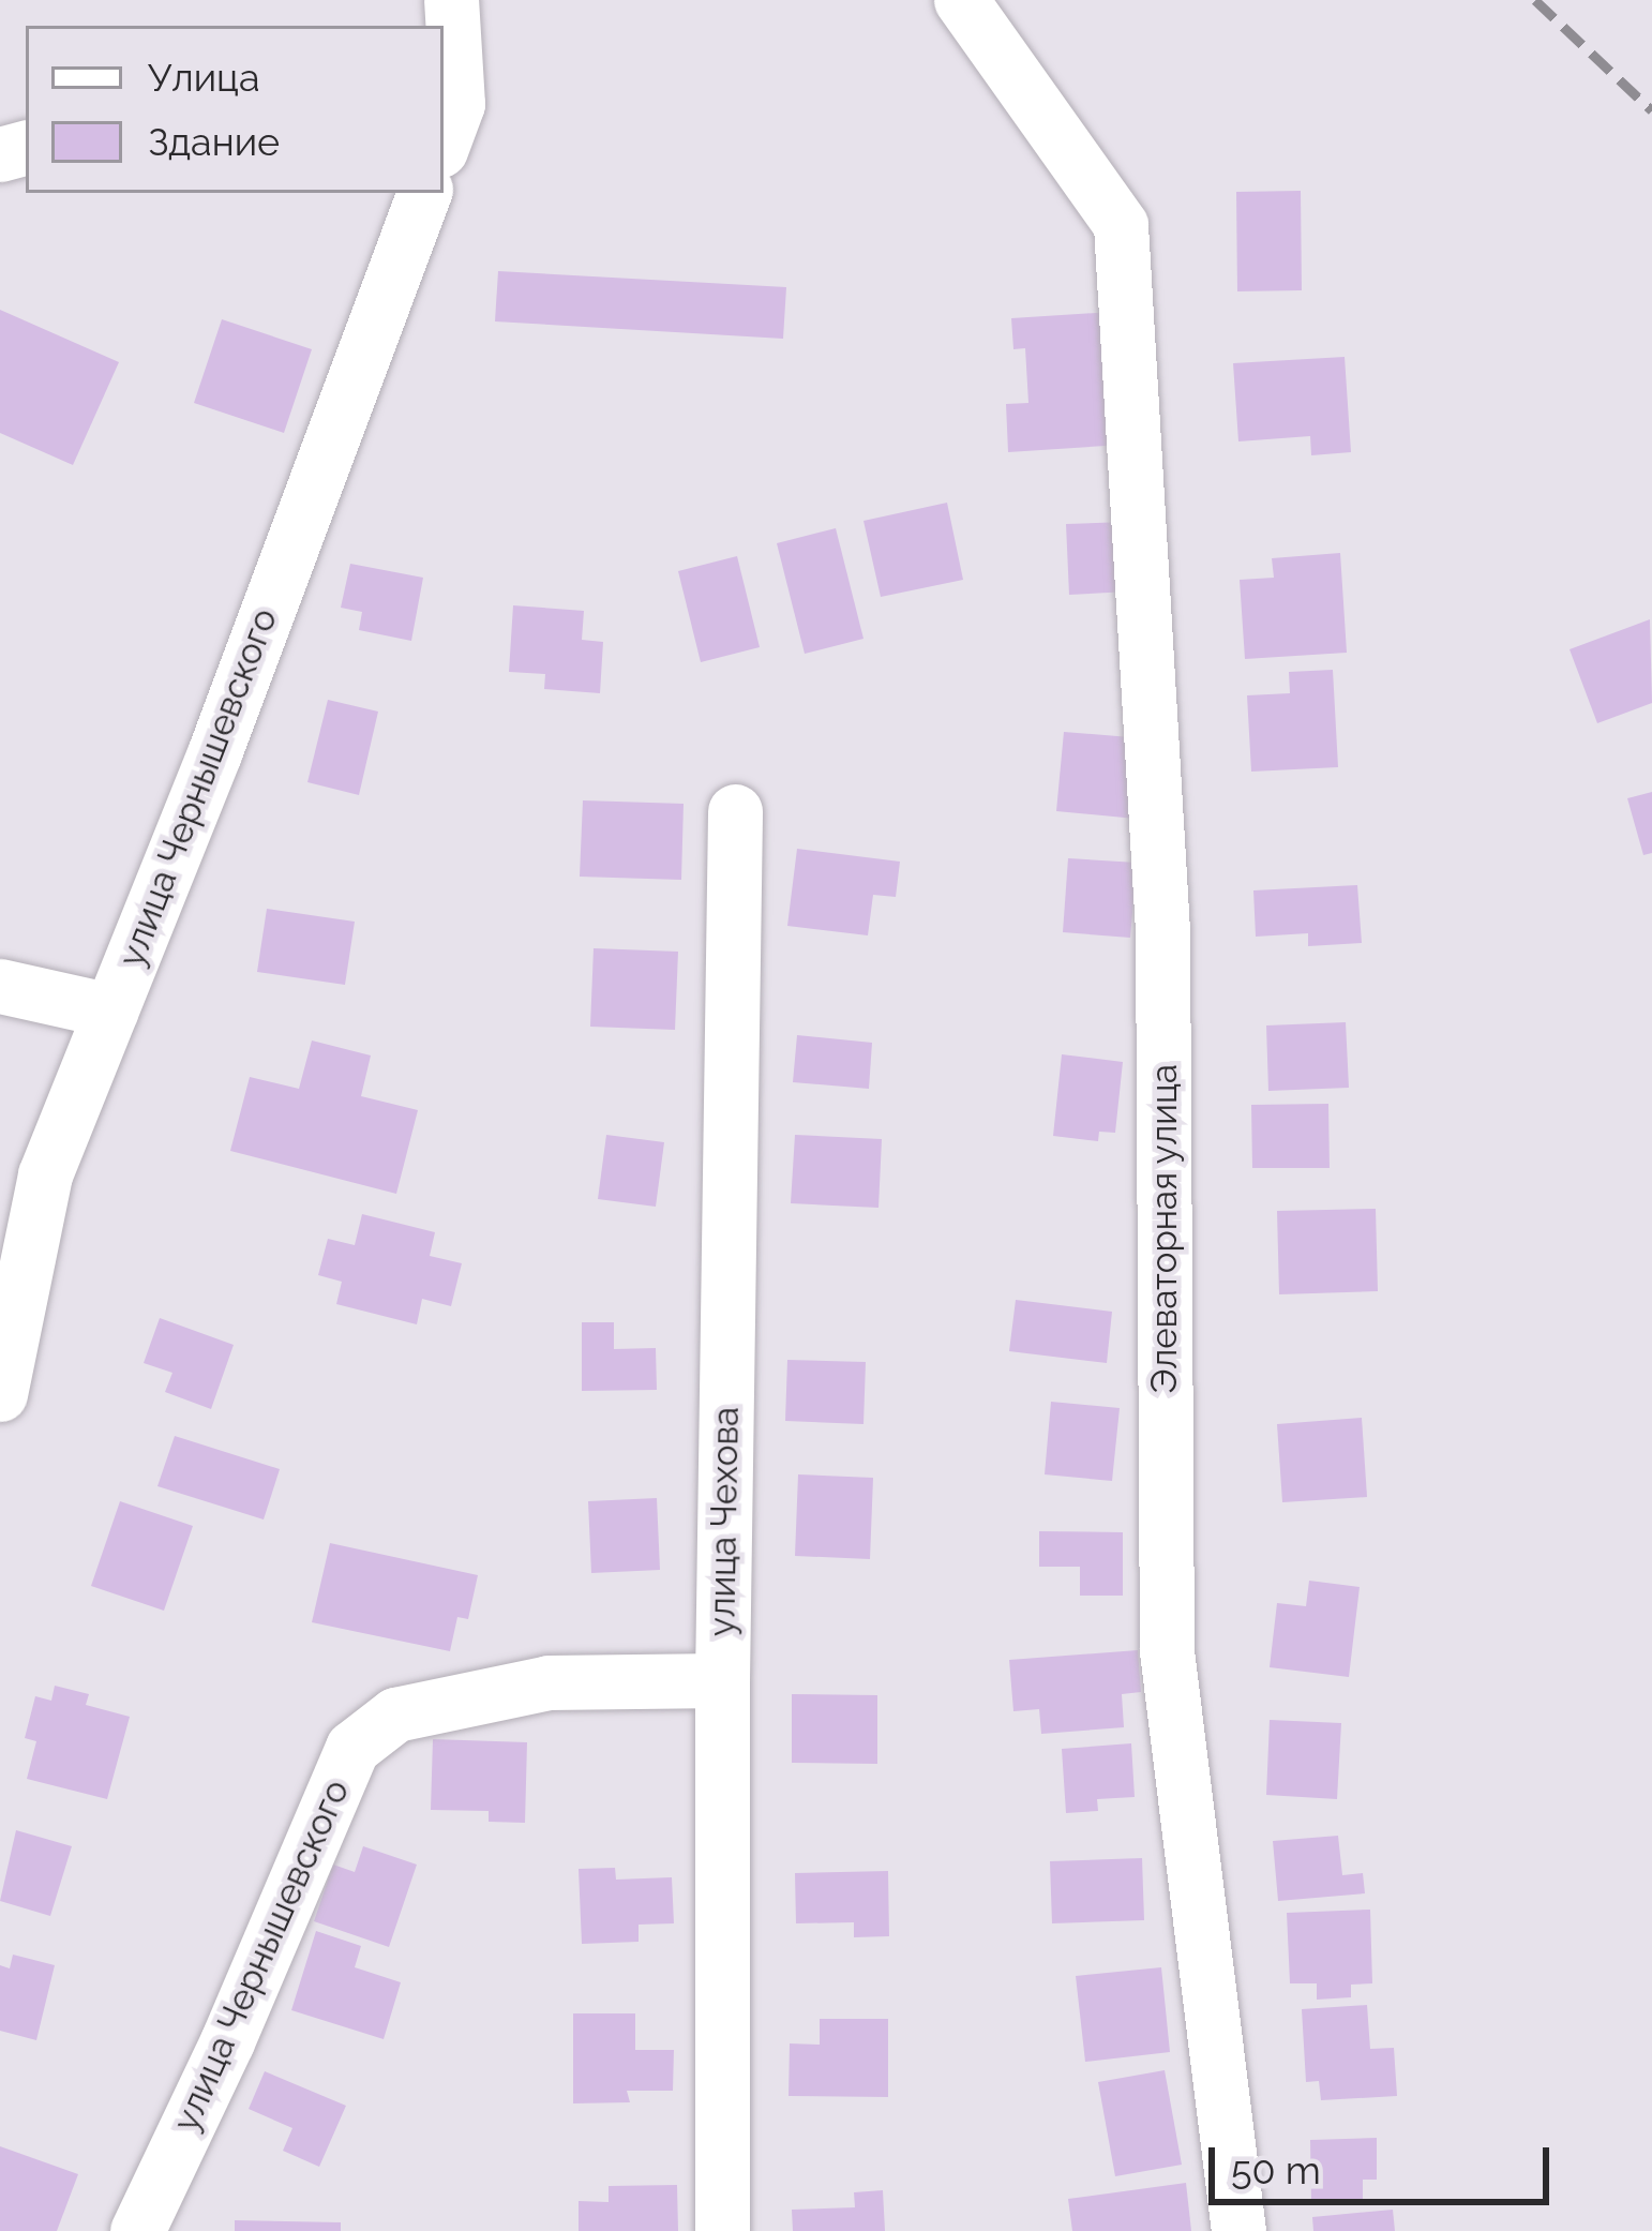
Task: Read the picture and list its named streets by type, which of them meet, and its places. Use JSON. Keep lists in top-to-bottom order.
{
  "streets": {
    "street": ["улица Чернышевского", "Элеваторная улица", "улица Чехова"]
  },
  "crossings": [
    ["улица Чернышевского", "улица Чехова"]
  ],
  "legend": ["Улица", "Здание"],
  "scale_bar": "50 m"
}
